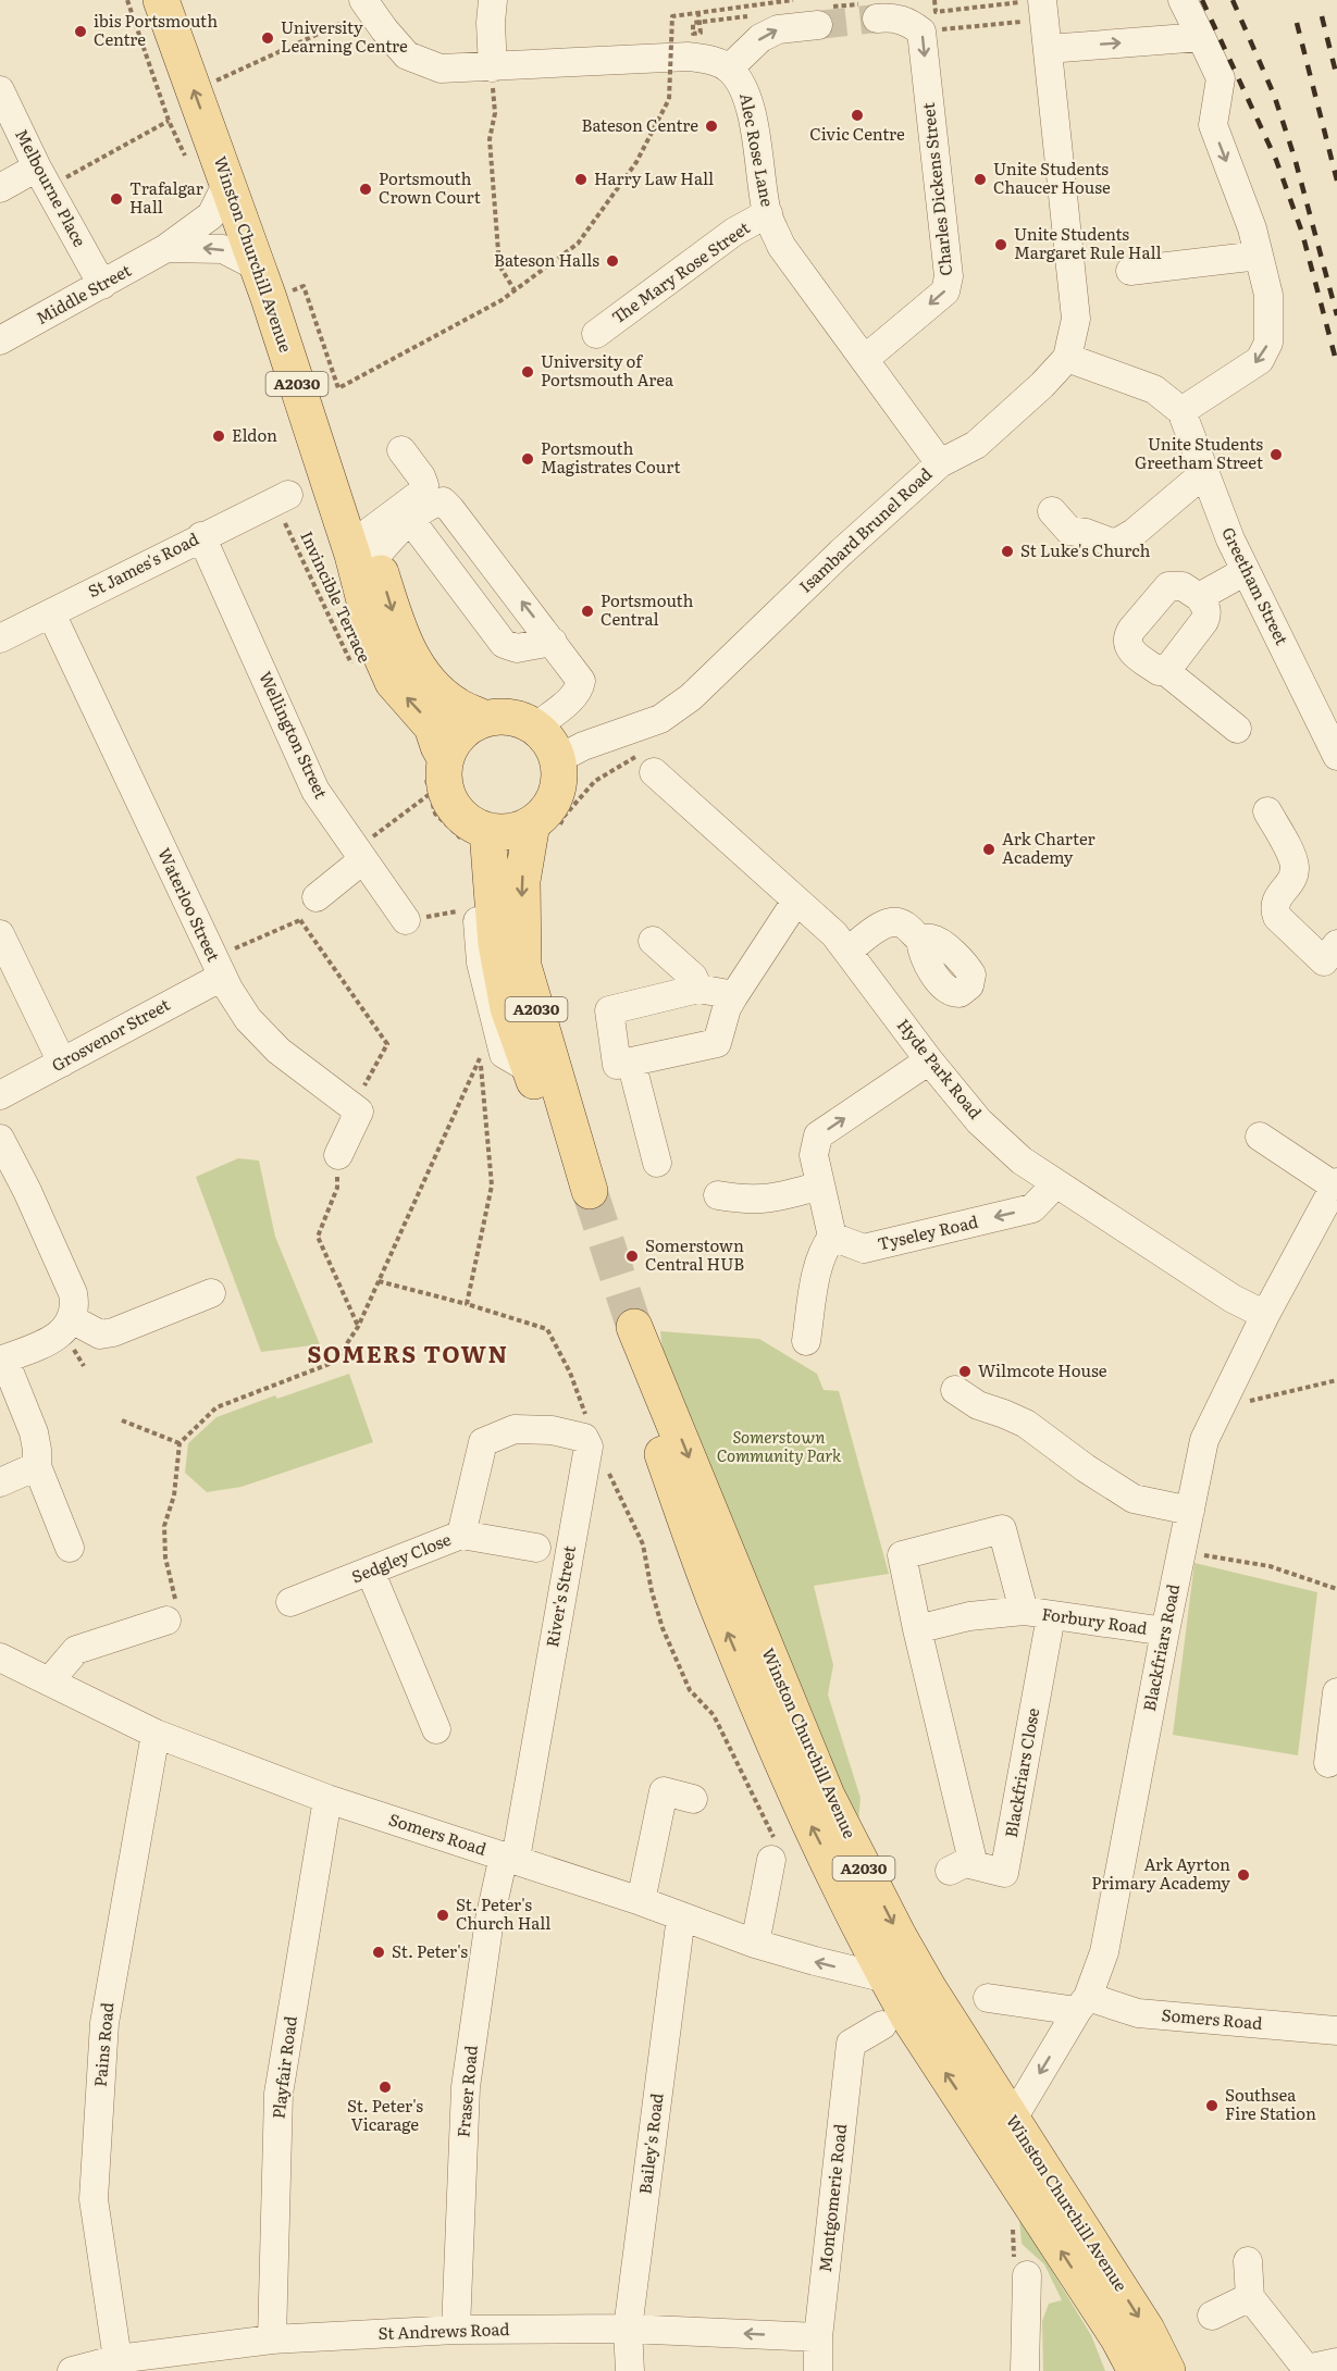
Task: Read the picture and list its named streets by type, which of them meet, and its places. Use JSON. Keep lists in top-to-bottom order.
{
  "streets": {
    "main road": ["Winston Churchill Avenue", "A2030"],
    "street": [
      "Alec Rose Lane",
      "Melbourne Place",
      "Charles Dickens Street",
      "The Mary Rose Street",
      "Middle Street",
      "Isambard Brunel Road",
      "St James's Road",
      "Greetham Street",
      "Wellington Street",
      "Waterloo Street",
      "Grosvenor Street",
      "Hyde Park Road",
      "Tyseley Road",
      "Sedgley Close",
      "River's Street",
      "Forbury Road",
      "Blackfriars Road",
      "Blackfriars Close",
      "Somers Road",
      "Pains Road",
      "Playfair Road",
      "Fraser Road",
      "Bailey's Road",
      "Montgomerie Road",
      "St Andrews Road"
    ],
    "path": ["Invincible Terrace"]
  },
  "crossings": [
    ["Alec Rose Lane", "Charles Dickens Street"],
    ["Alec Rose Lane", "The Mary Rose Street"],
    ["Alec Rose Lane", "Isambard Brunel Road"],
    ["Melbourne Place", "Middle Street"],
    ["Winston Churchill Avenue", "Middle Street"],
    ["Winston Churchill Avenue", "A2030"],
    ["Winston Churchill Avenue", "Isambard Brunel Road"],
    ["Winston Churchill Avenue", "Blackfriars Road"],
    ["Winston Churchill Avenue", "Somers Road"],
    ["A2030", "Isambard Brunel Road"],
    ["St James's Road", "Invincible Terrace"],
    ["St James's Road", "Wellington Street"],
    ["St James's Road", "Waterloo Street"],
    ["Waterloo Street", "Grosvenor Street"],
    ["Hyde Park Road", "Tyseley Road"],
    ["Hyde Park Road", "Blackfriars Road"],
    ["Sedgley Close", "River's Street"],
    ["River's Street", "Somers Road"],
    ["River's Street", "Fraser Road"],
    ["Forbury Road", "Blackfriars Road"],
    ["Forbury Road", "Blackfriars Close"],
    ["Blackfriars Road", "Somers Road"],
    ["Somers Road", "Pains Road"],
    ["Somers Road", "Playfair Road"],
    ["Somers Road", "Fraser Road"],
    ["Somers Road", "Bailey's Road"],
    ["Pains Road", "St Andrews Road"],
    ["Playfair Road", "St Andrews Road"],
    ["Fraser Road", "St Andrews Road"],
    ["Bailey's Road", "St Andrews Road"],
    ["Montgomerie Road", "St Andrews Road"]
  ],
  "one_way": ["Tyseley Road"],
  "districts": ["SOMERS TOWN"],
  "parks": ["Somerstown Community Park"],
  "places": [
    "ibis Portsmouth Centre",
    "University Learning Centre",
    "Civic Centre",
    "Bateson Centre",
    "Harry Law Hall",
    "Unite Students Chaucer House",
    "Portsmouth Crown Court",
    "Trafalgar Hall",
    "Unite Students Margaret Rule Hall",
    "Bateson Halls",
    "University of Portsmouth Area",
    "Eldon",
    "Unite Students Greetham Street",
    "Portsmouth Magistrates Court",
    "St Luke's Church",
    "Portsmouth Central",
    "Ark Charter Academy",
    "Somerstown Central HUB",
    "Wilmcote House",
    "Ark Ayrton Primary Academy",
    "St. Peter's Church Hall",
    "St. Peter's",
    "St. Peter's Vicarage",
    "Southsea Fire Station"
  ]
}
